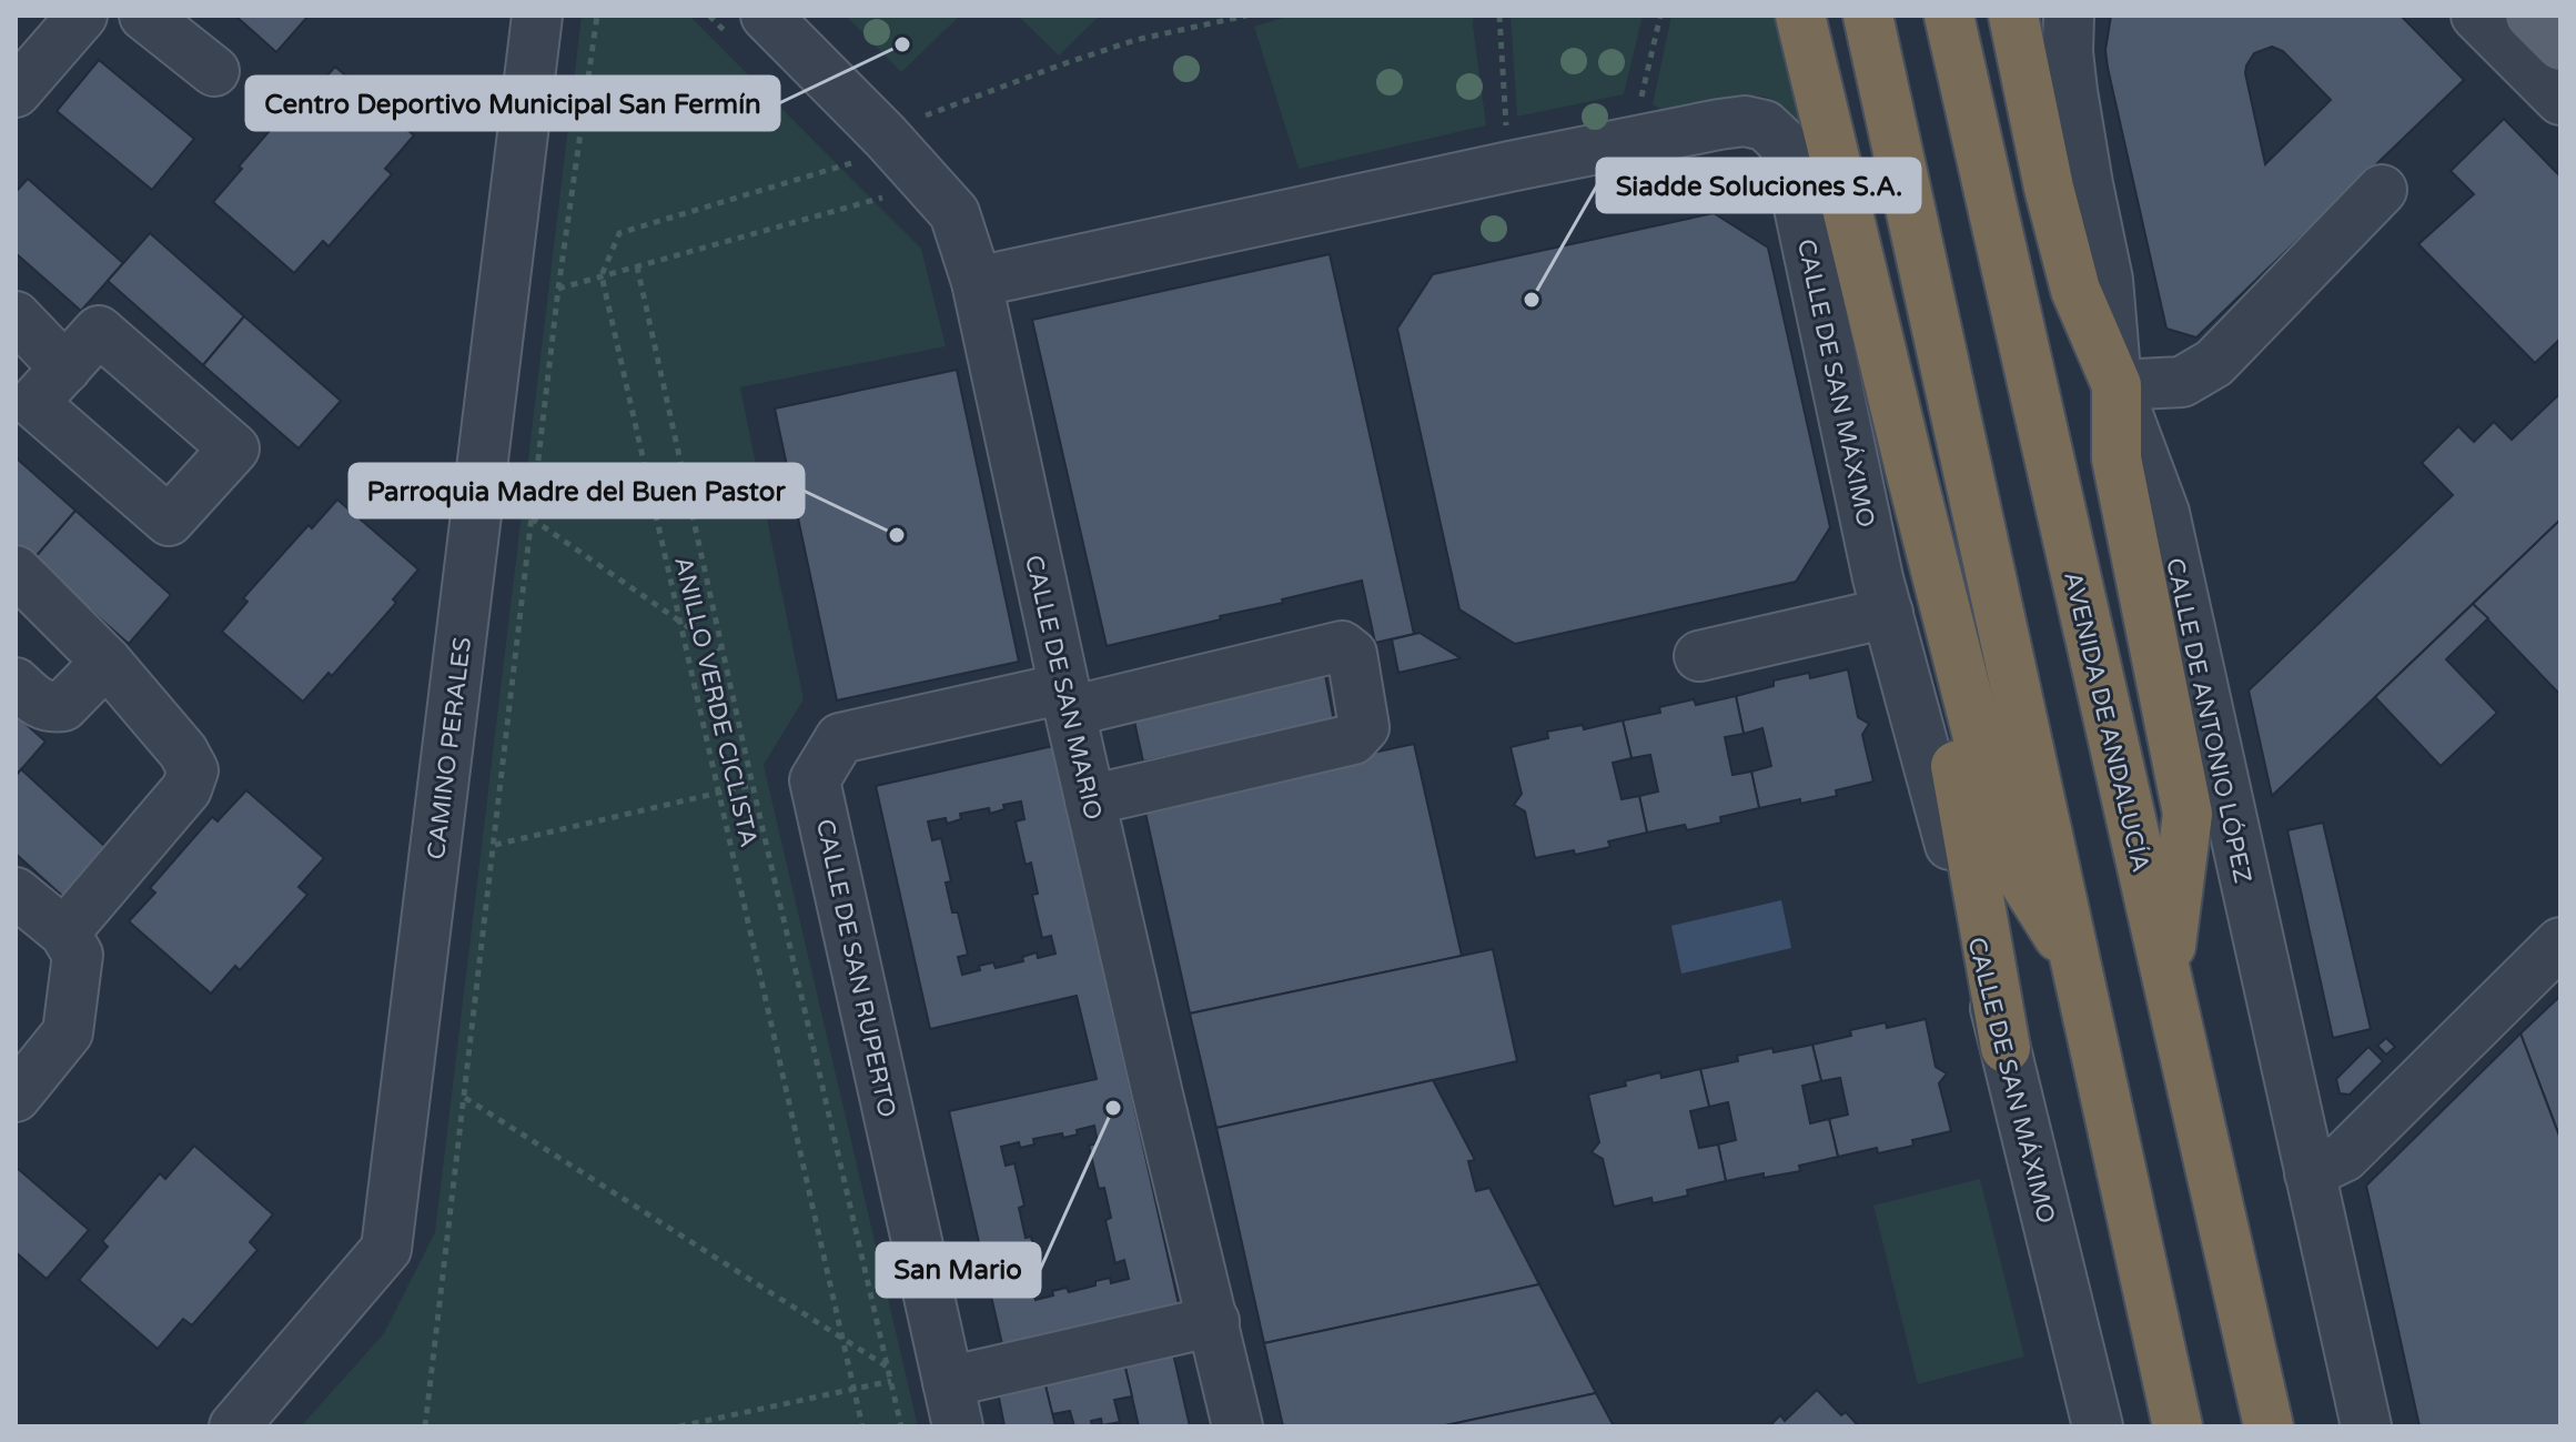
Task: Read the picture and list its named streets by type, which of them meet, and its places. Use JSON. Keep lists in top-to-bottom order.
{
  "streets": {
    "highway": ["AVENIDA DE ANDALUCÍA"],
    "street": [
      "CALLE DE SAN MÁXIMO",
      "CALLE DE SAN MARIO",
      "CALLE DE ANTONIO LÓPEZ",
      "CAMINO PERALES",
      "CALLE DE SAN RUPERTO"
    ],
    "path": ["ANILLO VERDE CICLISTA"]
  },
  "crossings": [
    ["CALLE DE SAN MÁXIMO", "CALLE DE SAN MARIO"],
    ["CALLE DE SAN MARIO", "CALLE DE SAN RUPERTO"]
  ],
  "places": [
    "Centro Deportivo Municipal San Fermín",
    "Siadde Soluciones S.A.",
    "Parroquia Madre del Buen Pastor",
    "San Mario"
  ]
}
